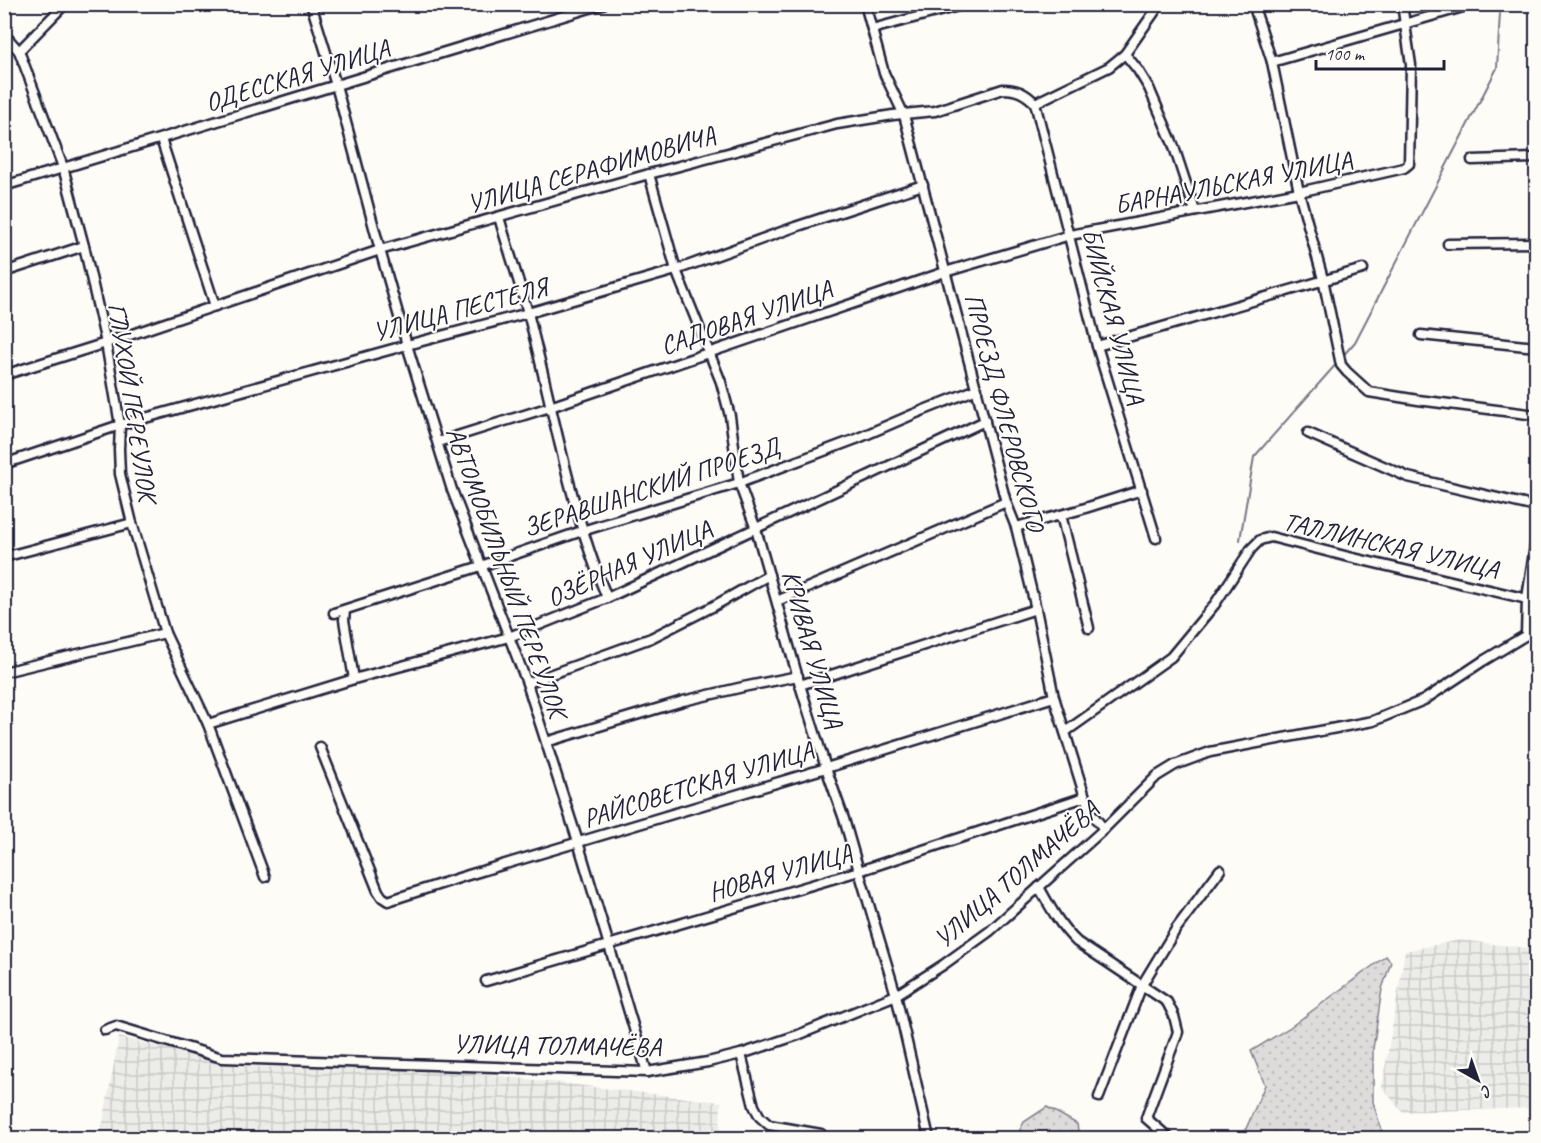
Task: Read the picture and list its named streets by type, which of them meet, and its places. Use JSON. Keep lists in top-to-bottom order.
{
  "streets": {
    "street": [
      "ОДЕССКАЯ УЛИЦА",
      "УЛИЦА СЕРАФИМОВИЧА",
      "БАРНАУЛЬСКАЯ УЛИЦА",
      "УЛИЦА ПЕСТЕЛЯ",
      "БИЙСКАЯ УЛИЦА",
      "САДОВАЯ УЛИЦА",
      "ГЛУХОЙ ПЕРЕУЛОК",
      "ПРОЕЗД ФЛЕРОВСКОГО",
      "ЗЕРАВШАНСКИЙ ПРОЕЗД",
      "ТАЛЛИНСКАЯ УЛИЦА",
      "ОЗЁРНАЯ УЛИЦА",
      "АВТОМОБИЛЬНЫЙ ПЕРЕУЛОК",
      "КРИВАЯ УЛИЦА",
      "РАЙСОВЕТСКАЯ УЛИЦА",
      "НОВАЯ УЛИЦА",
      "УЛИЦА ТОЛМАЧЁВА"
    ]
  },
  "crossings": [
    ["ОДЕССКАЯ УЛИЦА", "ГЛУХОЙ ПЕРЕУЛОК"],
    ["ОДЕССКАЯ УЛИЦА", "АВТОМОБИЛЬНЫЙ ПЕРЕУЛОК"],
    ["УЛИЦА СЕРАФИМОВИЧА", "БИЙСКАЯ УЛИЦА"],
    ["УЛИЦА СЕРАФИМОВИЧА", "ГЛУХОЙ ПЕРЕУЛОК"],
    ["УЛИЦА СЕРАФИМОВИЧА", "ПРОЕЗД ФЛЕРОВСКОГО"],
    ["УЛИЦА СЕРАФИМОВИЧА", "АВТОМОБИЛЬНЫЙ ПЕРЕУЛОК"],
    ["УЛИЦА СЕРАФИМОВИЧА", "КРИВАЯ УЛИЦА"],
    ["БАРНАУЛЬСКАЯ УЛИЦА", "БИЙСКАЯ УЛИЦА"],
    ["БАРНАУЛЬСКАЯ УЛИЦА", "САДОВАЯ УЛИЦА"],
    ["УЛИЦА ПЕСТЕЛЯ", "ГЛУХОЙ ПЕРЕУЛОК"],
    ["УЛИЦА ПЕСТЕЛЯ", "ПРОЕЗД ФЛЕРОВСКОГО"],
    ["УЛИЦА ПЕСТЕЛЯ", "АВТОМОБИЛЬНЫЙ ПЕРЕУЛОК"],
    ["УЛИЦА ПЕСТЕЛЯ", "КРИВАЯ УЛИЦА"],
    ["БИЙСКАЯ УЛИЦА", "САДОВАЯ УЛИЦА"],
    ["САДОВАЯ УЛИЦА", "ПРОЕЗД ФЛЕРОВСКОГО"],
    ["САДОВАЯ УЛИЦА", "АВТОМОБИЛЬНЫЙ ПЕРЕУЛОК"],
    ["САДОВАЯ УЛИЦА", "КРИВАЯ УЛИЦА"],
    ["ГЛУХОЙ ПЕРЕУЛОК", "ОЗЁРНАЯ УЛИЦА"],
    ["ПРОЕЗД ФЛЕРОВСКОГО", "ЗЕРАВШАНСКИЙ ПРОЕЗД"],
    ["ПРОЕЗД ФЛЕРОВСКОГО", "ТАЛЛИНСКАЯ УЛИЦА"],
    ["ПРОЕЗД ФЛЕРОВСКОГО", "ОЗЁРНАЯ УЛИЦА"],
    ["ПРОЕЗД ФЛЕРОВСКОГО", "РАЙСОВЕТСКАЯ УЛИЦА"],
    ["ПРОЕЗД ФЛЕРОВСКОГО", "НОВАЯ УЛИЦА"],
    ["ПРОЕЗД ФЛЕРОВСКОГО", "УЛИЦА ТОЛМАЧЁВА"],
    ["ЗЕРАВШАНСКИЙ ПРОЕЗД", "АВТОМОБИЛЬНЫЙ ПЕРЕУЛОК"],
    ["ЗЕРАВШАНСКИЙ ПРОЕЗД", "КРИВАЯ УЛИЦА"],
    ["ОЗЁРНАЯ УЛИЦА", "АВТОМОБИЛЬНЫЙ ПЕРЕУЛОК"],
    ["ОЗЁРНАЯ УЛИЦА", "КРИВАЯ УЛИЦА"],
    ["АВТОМОБИЛЬНЫЙ ПЕРЕУЛОК", "РАЙСОВЕТСКАЯ УЛИЦА"],
    ["АВТОМОБИЛЬНЫЙ ПЕРЕУЛОК", "НОВАЯ УЛИЦА"],
    ["АВТОМОБИЛЬНЫЙ ПЕРЕУЛОК", "УЛИЦА ТОЛМАЧЁВА"],
    ["КРИВАЯ УЛИЦА", "РАЙСОВЕТСКАЯ УЛИЦА"],
    ["КРИВАЯ УЛИЦА", "НОВАЯ УЛИЦА"],
    ["КРИВАЯ УЛИЦА", "УЛИЦА ТОЛМАЧЁВА"]
  ],
  "scale_bar": "100 m",
  "north": "bottom right"
}
